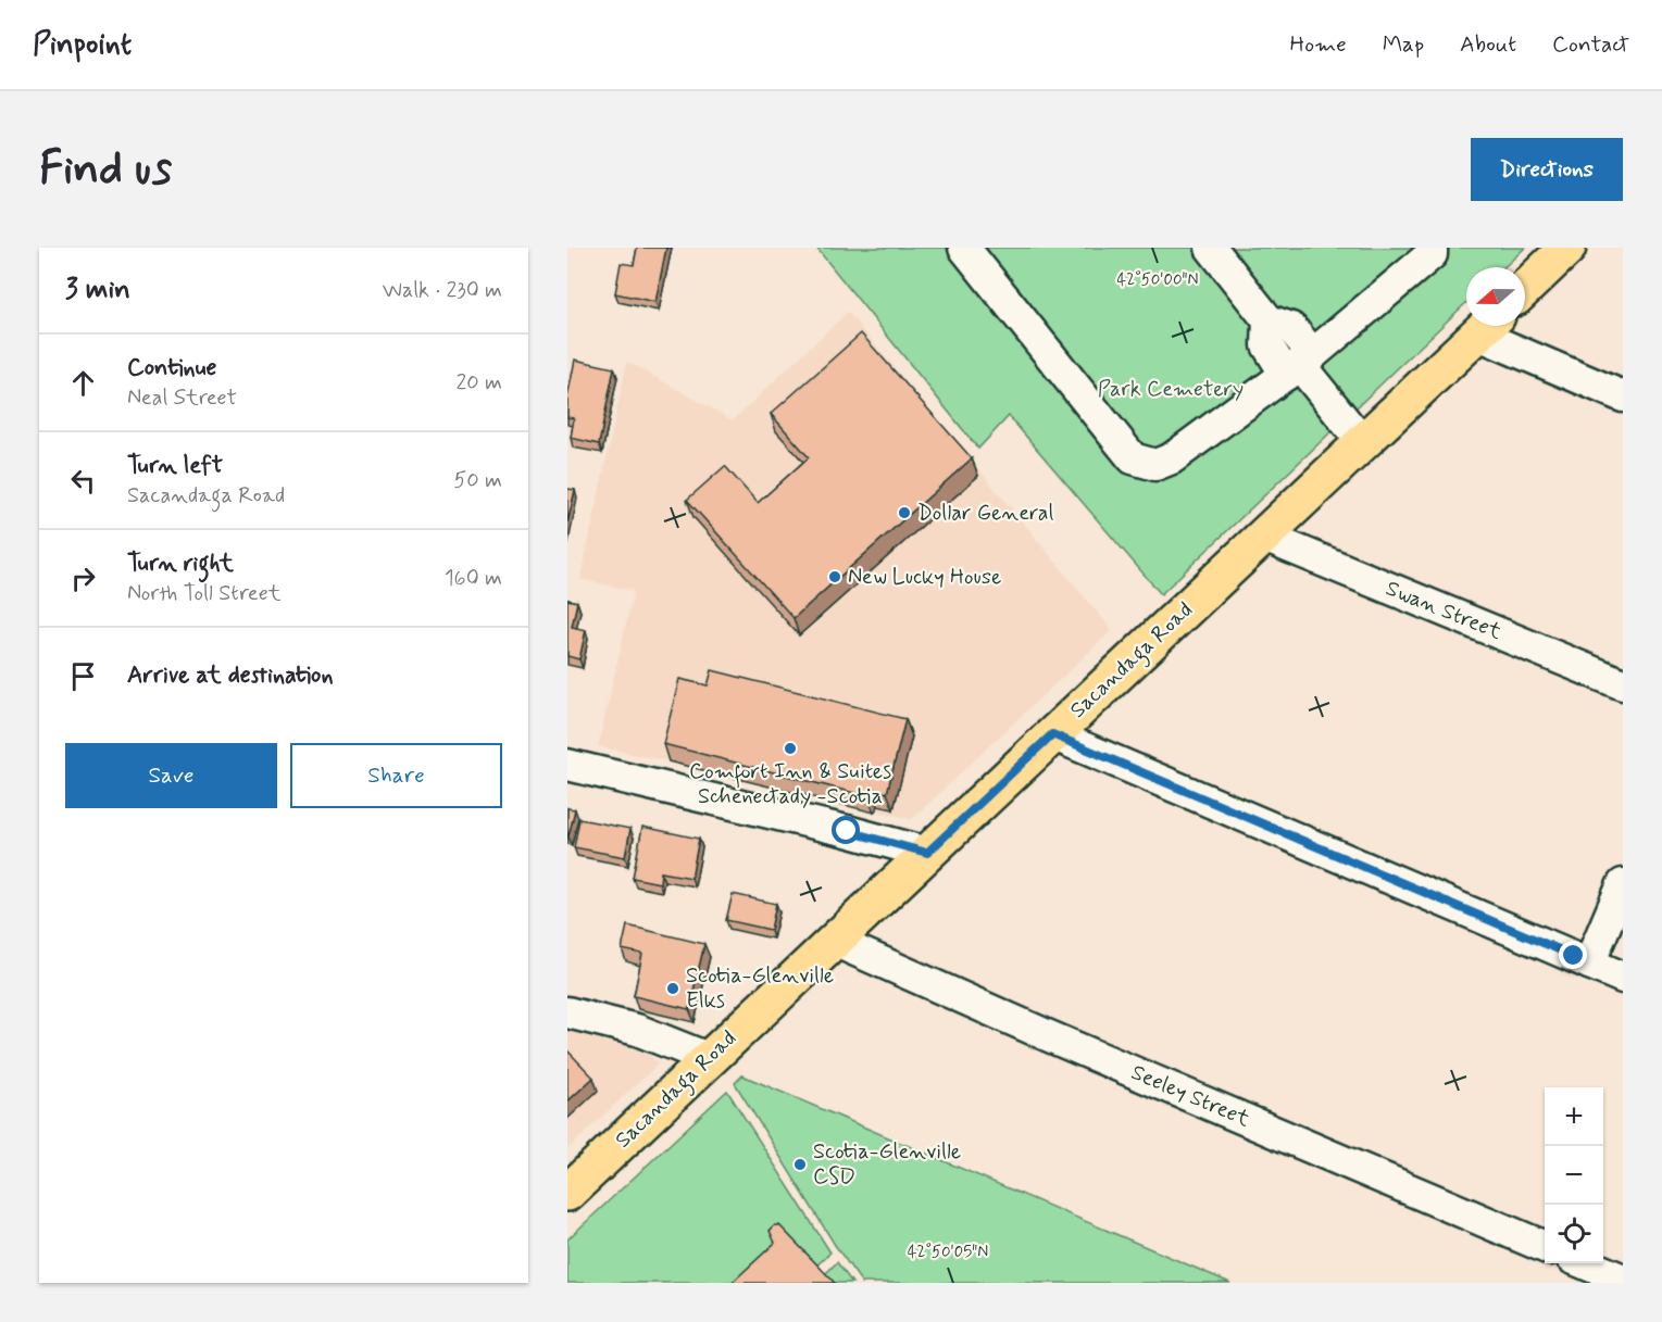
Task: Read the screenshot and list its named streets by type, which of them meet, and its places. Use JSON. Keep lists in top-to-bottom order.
{
  "streets": {
    "main road": ["Sacandaga Road"],
    "street": ["Swan Street", "Seeley Street"]
  },
  "crossings": [
    ["Swan Street", "Sacandaga Road"],
    ["Sacandaga Road", "Seeley Street"]
  ],
  "parks": ["Park Cemetery"],
  "places": [
    "Dollar General",
    "New Lucky House",
    "Comfort Inn & Suites Schenectady -Scotia",
    "Scotia-Glenville Elks",
    "Scotia-Glenville CSD"
  ],
  "north": "left",
  "page": {
    "header": "Pinpoint",
    "nav": [
      "Home",
      "Map",
      "About",
      "Contact"
    ],
    "buttons": [
      "Directions",
      ["Save", "Share"]
    ],
    "title": "Find us",
    "heading": ["3 min", "Walk · 230 m"],
    "list": [
      ["Continue", "Neal Street", "20 m"],
      ["Turn left", "Sacandaga Road", "50 m"],
      ["Turn right", "North Toll Street", "160 m"],
      "Arrive at destination"
    ],
    "map_buttons": ["+", "−"]
  },
  "coordinates": ["42°50'00\"N", "42°50'05\"N"]
}
